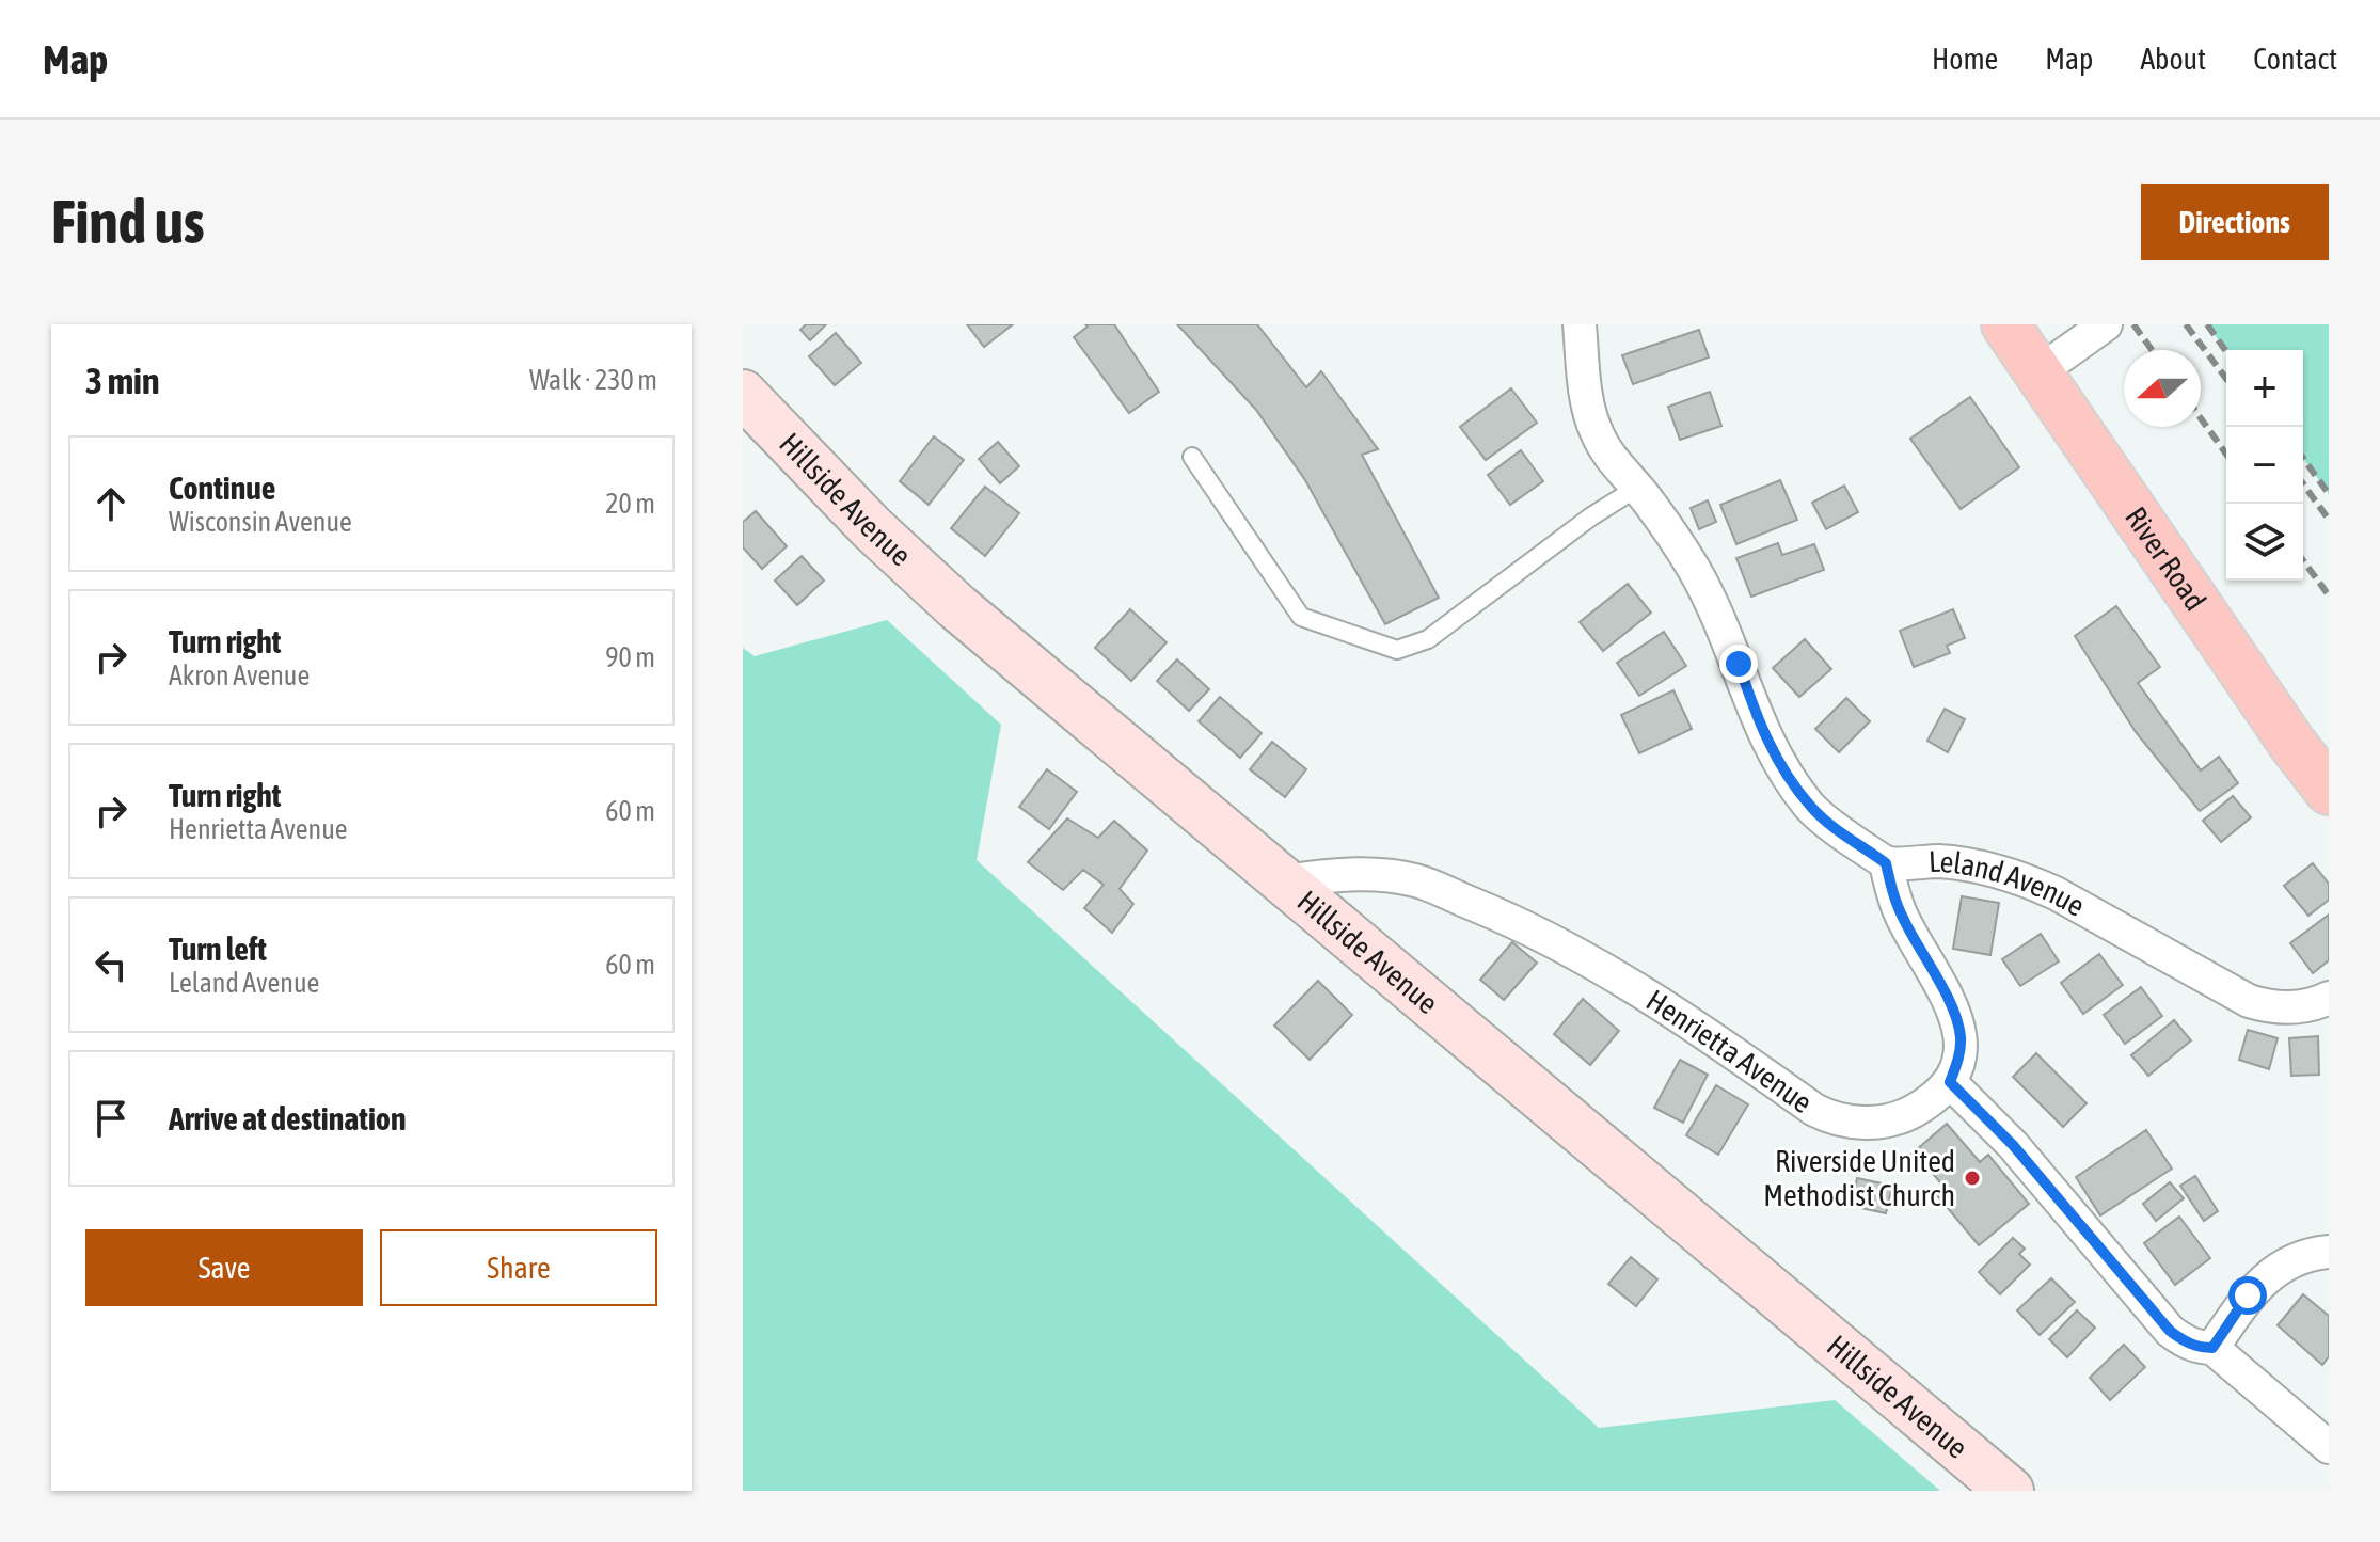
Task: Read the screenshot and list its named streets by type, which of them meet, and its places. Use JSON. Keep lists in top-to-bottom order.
{
  "streets": {
    "main road": ["River Road"],
    "street": ["Hillside Avenue", "Leland Avenue", "Henrietta Avenue"]
  },
  "crossings": [
    ["Hillside Avenue", "Henrietta Avenue"]
  ],
  "places": ["Riverside United Methodist Church"],
  "north": "left",
  "page": {
    "header": "Map",
    "nav": [
      "Home",
      "Map",
      "About",
      "Contact"
    ],
    "buttons": [
      "Directions",
      ["Save", "Share"]
    ],
    "title": "Find us",
    "heading": ["3 min", "Walk · 230 m"],
    "map_buttons": ["+", "−"],
    "list": [
      ["Continue", "Wisconsin Avenue", "20 m"],
      ["Turn right", "Akron Avenue", "90 m"],
      ["Turn right", "Henrietta Avenue", "60 m"],
      ["Turn left", "Leland Avenue", "60 m"],
      "Arrive at destination"
    ]
  }
}
